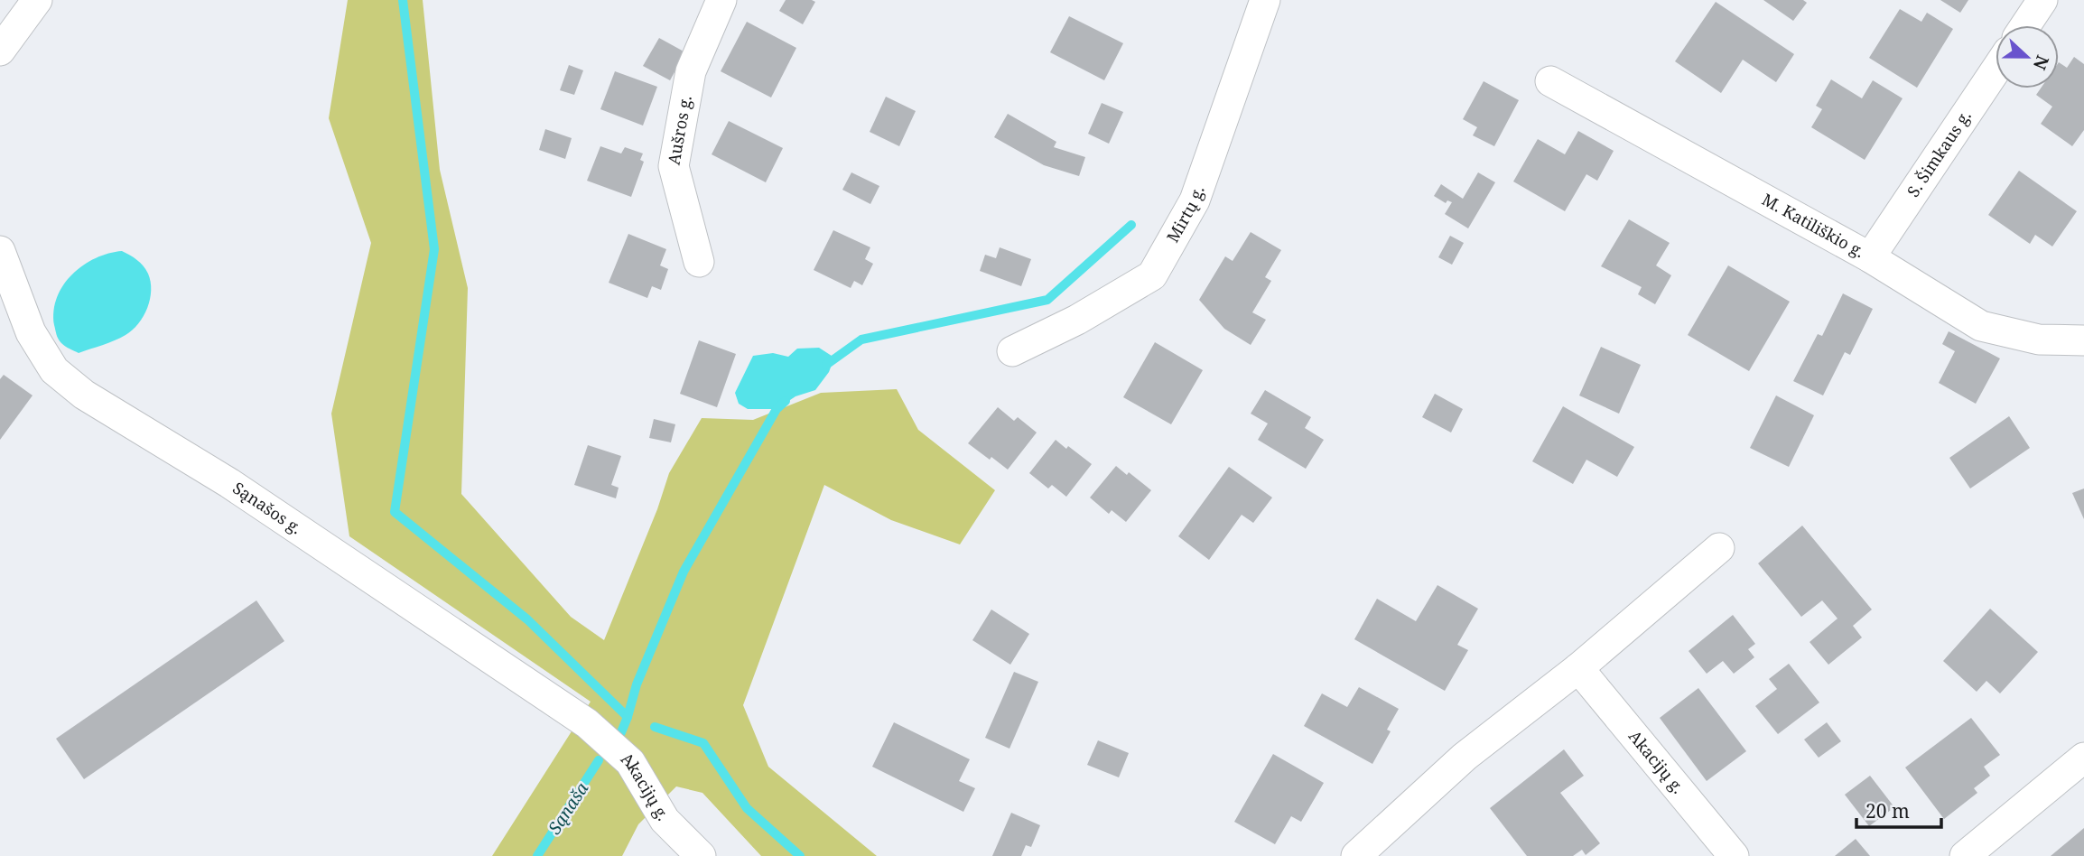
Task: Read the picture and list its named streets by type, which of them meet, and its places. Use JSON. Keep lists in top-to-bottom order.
{
  "streets": {
    "street": [
      "Aušros g.",
      "S. Šimkaus g.",
      "Mirtų g.",
      "M. Katiliškio g.",
      "Sąnašos g.",
      "Akacijų g."
    ]
  },
  "crossings": [
    ["S. Šimkaus g.", "M. Katiliškio g."],
    ["Sąnašos g.", "Akacijų g."]
  ],
  "water": ["Sąnaša"],
  "scale_bar": "20 m",
  "north": "right"
}
